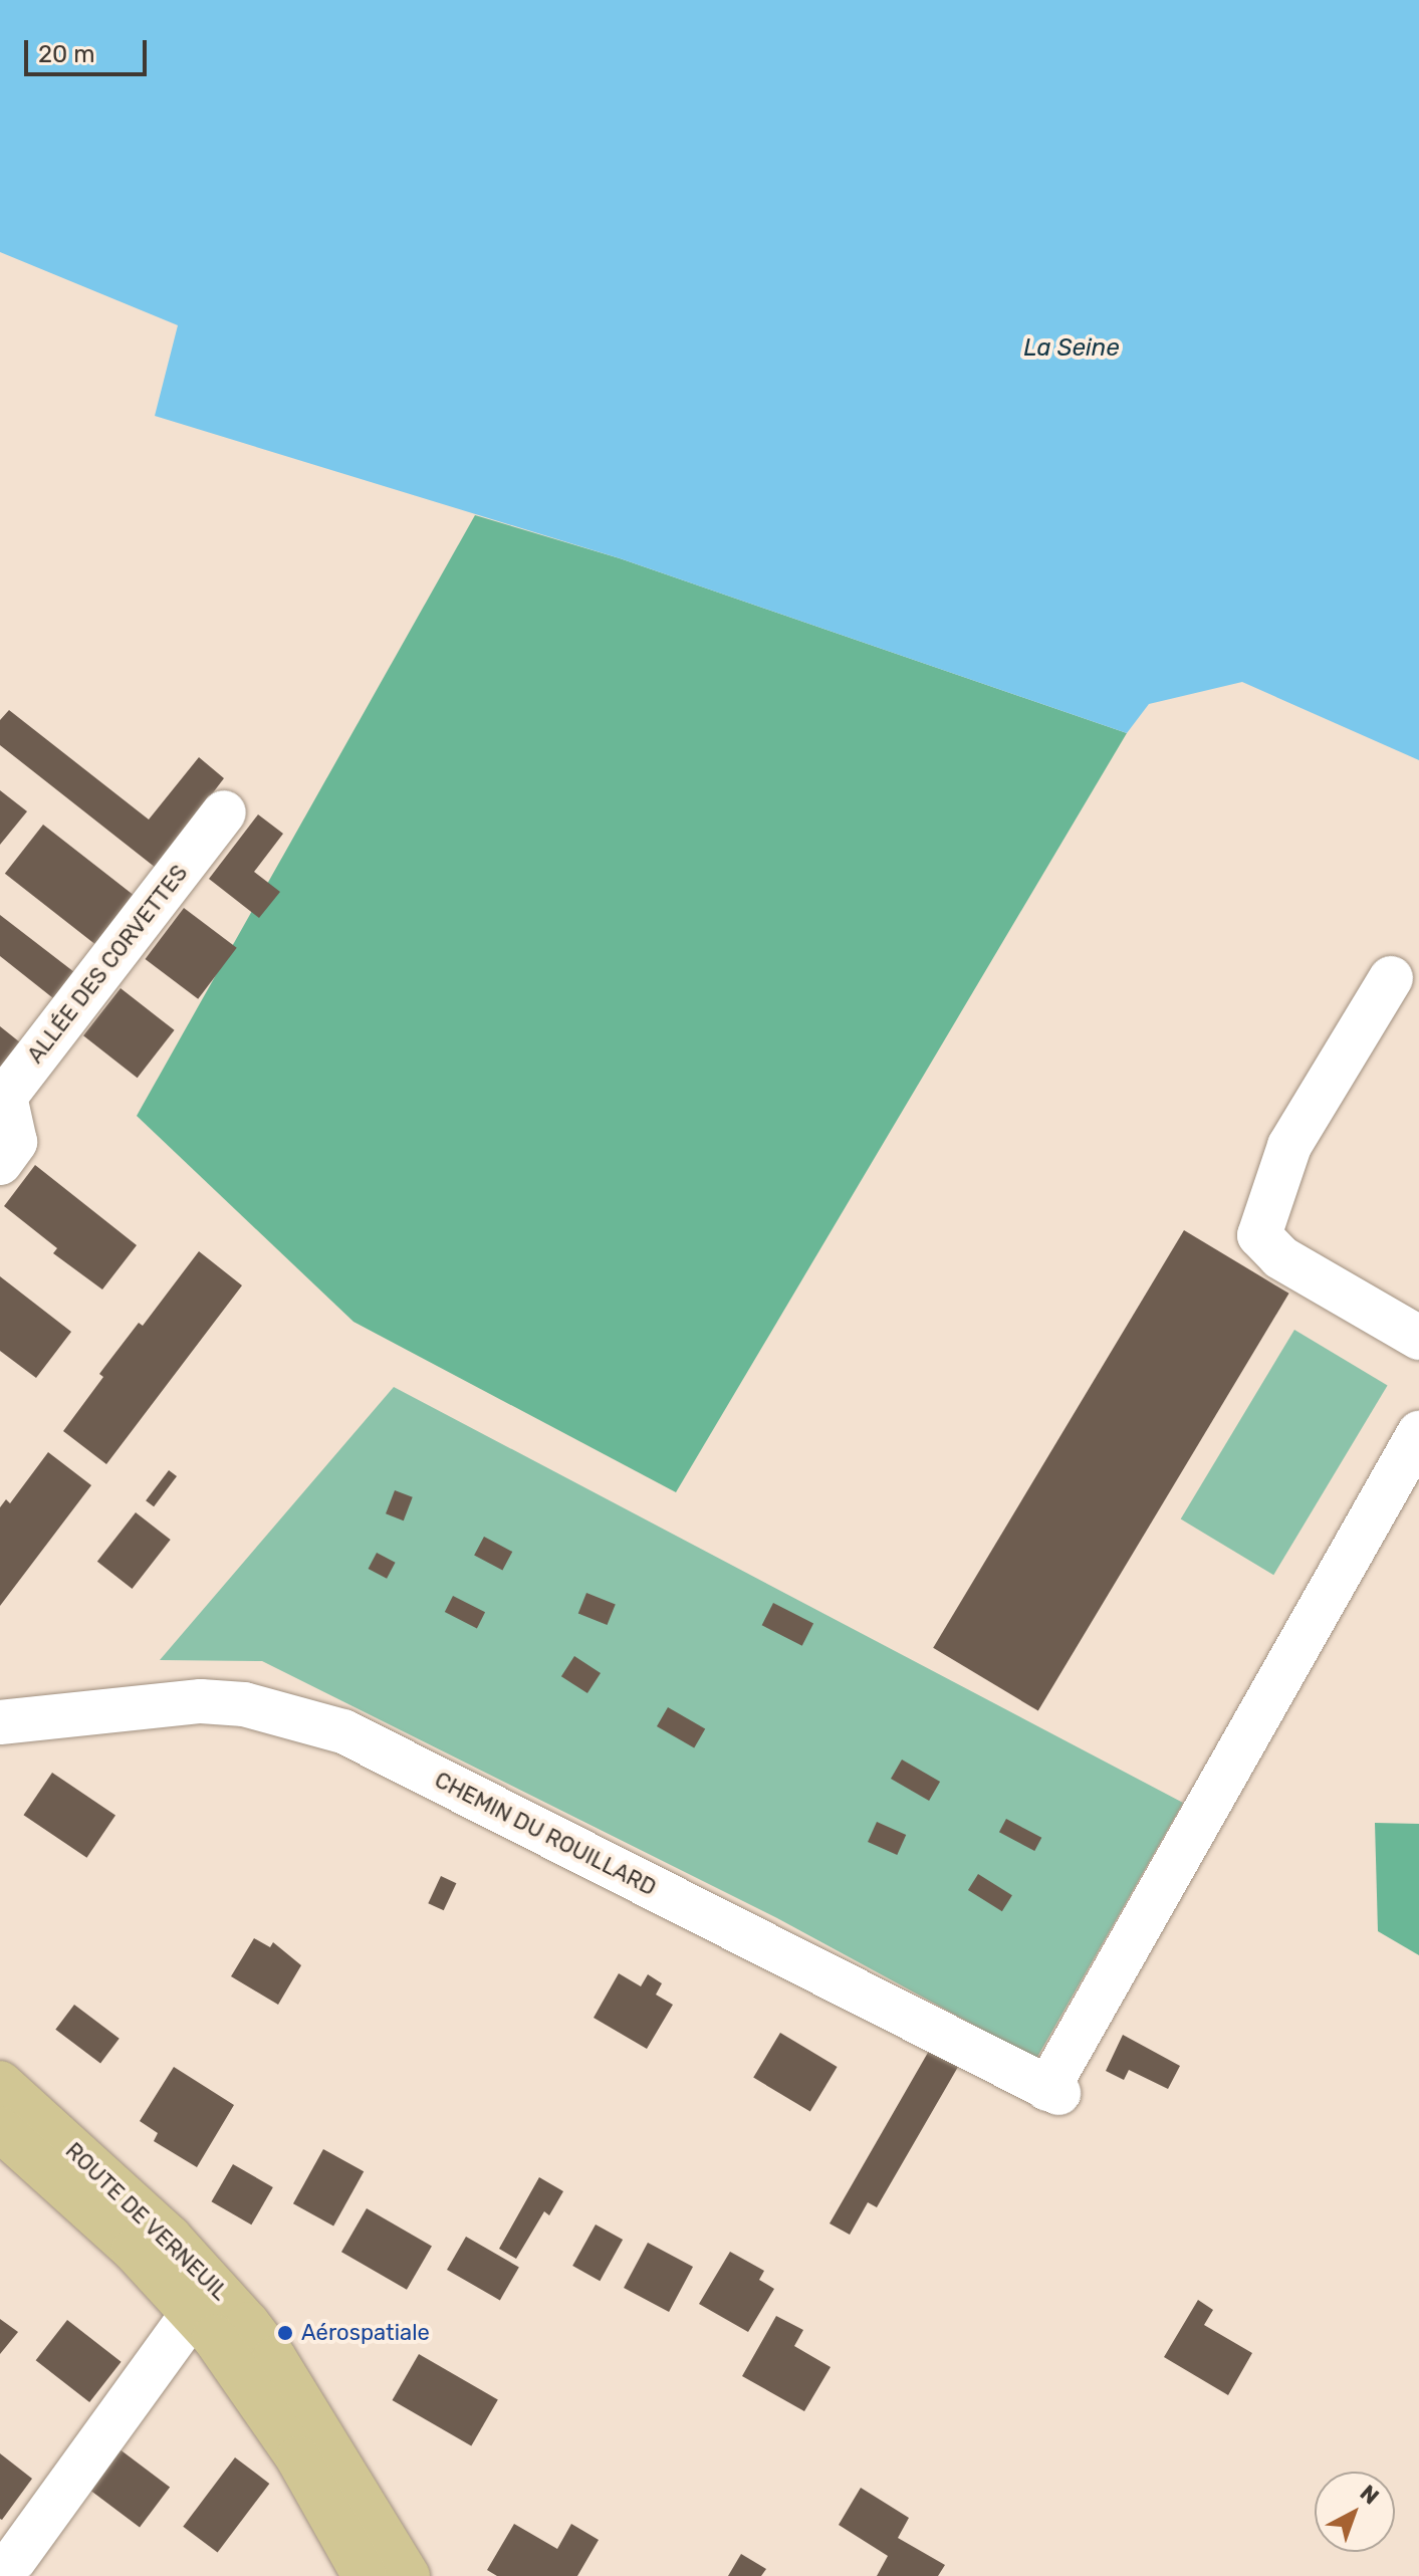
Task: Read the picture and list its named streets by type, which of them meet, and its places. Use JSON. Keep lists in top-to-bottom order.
{
  "streets": {
    "main road": ["ROUTE DE VERNEUIL"],
    "street": ["ALLÉE DES CORVETTES", "CHEMIN DU ROUILLARD"]
  },
  "water": ["La Seine"],
  "places": ["Aérospatiale"],
  "scale_bar": "20 m",
  "north": "top right"
}
